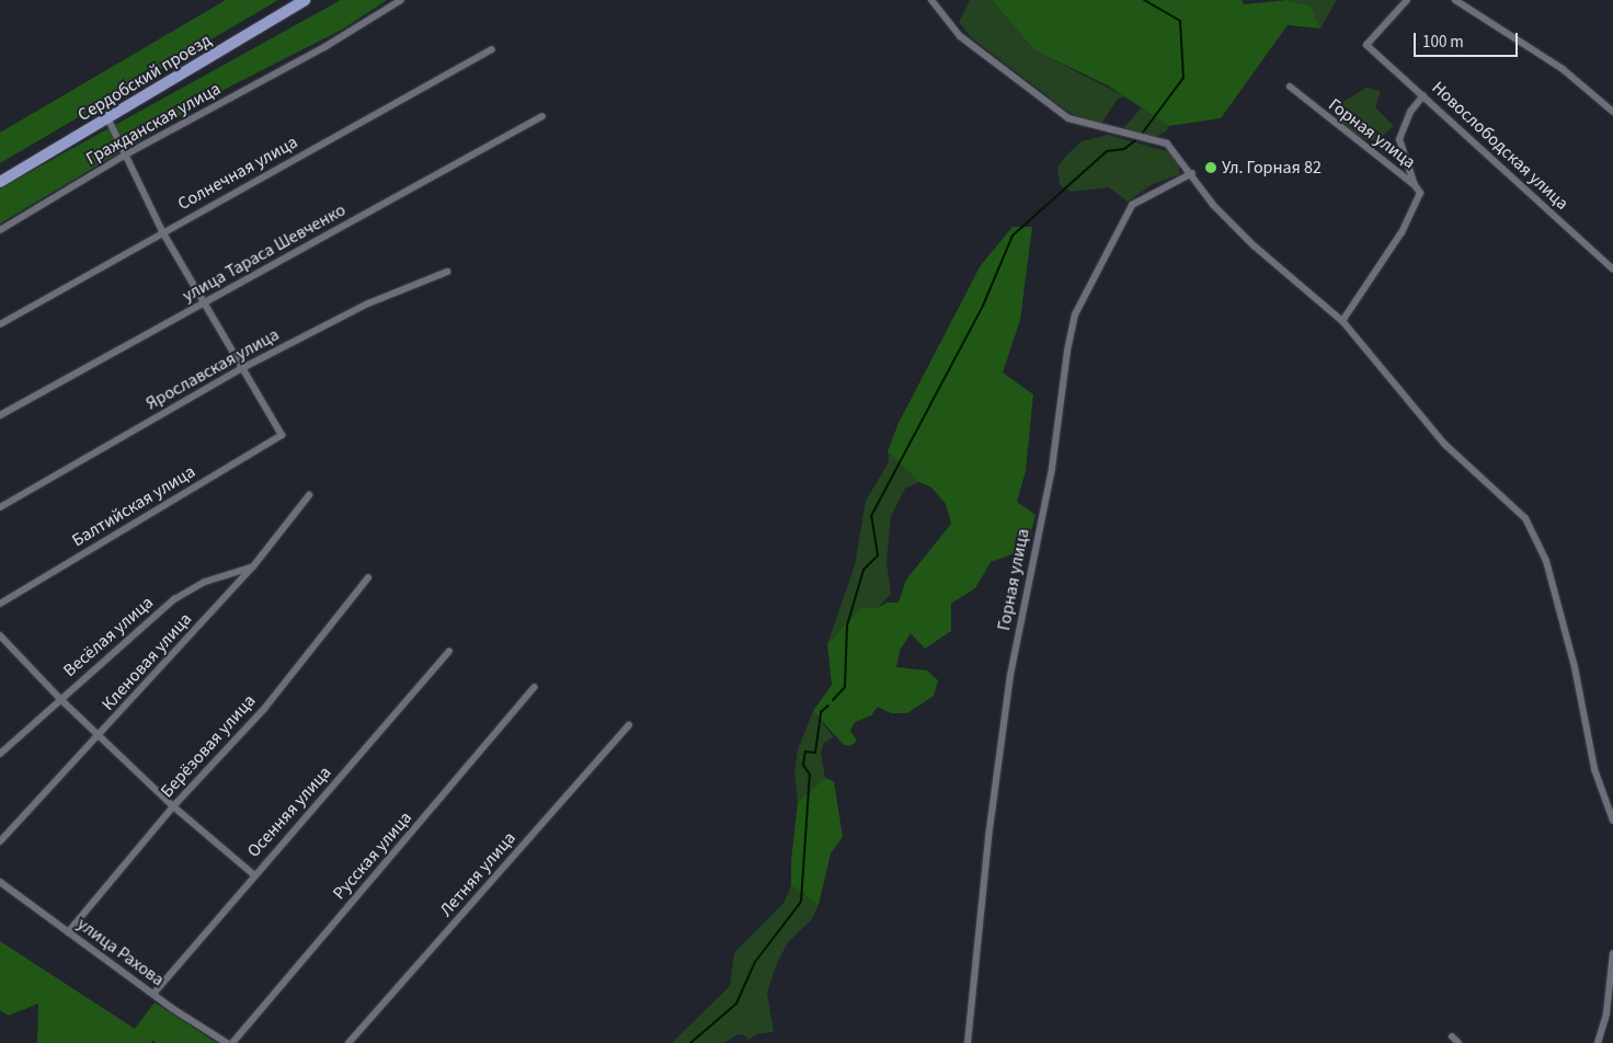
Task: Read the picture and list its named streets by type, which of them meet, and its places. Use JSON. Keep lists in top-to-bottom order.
{
  "streets": {
    "main road": ["Сердобский проезд"],
    "street": [
      "Гражданская улица",
      "Горная улица",
      "Новослободская улица",
      "Солнечная улица",
      "улица Тараса Шевченко",
      "Ярославская улица",
      "Балтийская улица",
      "Весёлая улица",
      "Кленовая улица",
      "Берёзовая улица",
      "Осенняя улица",
      "Русская улица",
      "Летняя улица",
      "улица Рахова"
    ]
  },
  "crossings": [
    ["Ярославская улица", "Балтийская улица"],
    ["Весёлая улица", "Кленовая улица"],
    ["Берёзовая улица", "улица Рахова"],
    ["Осенняя улица", "улица Рахова"]
  ],
  "places": ["Ул. Горная 82"],
  "scale_bar": "100 m"
}
